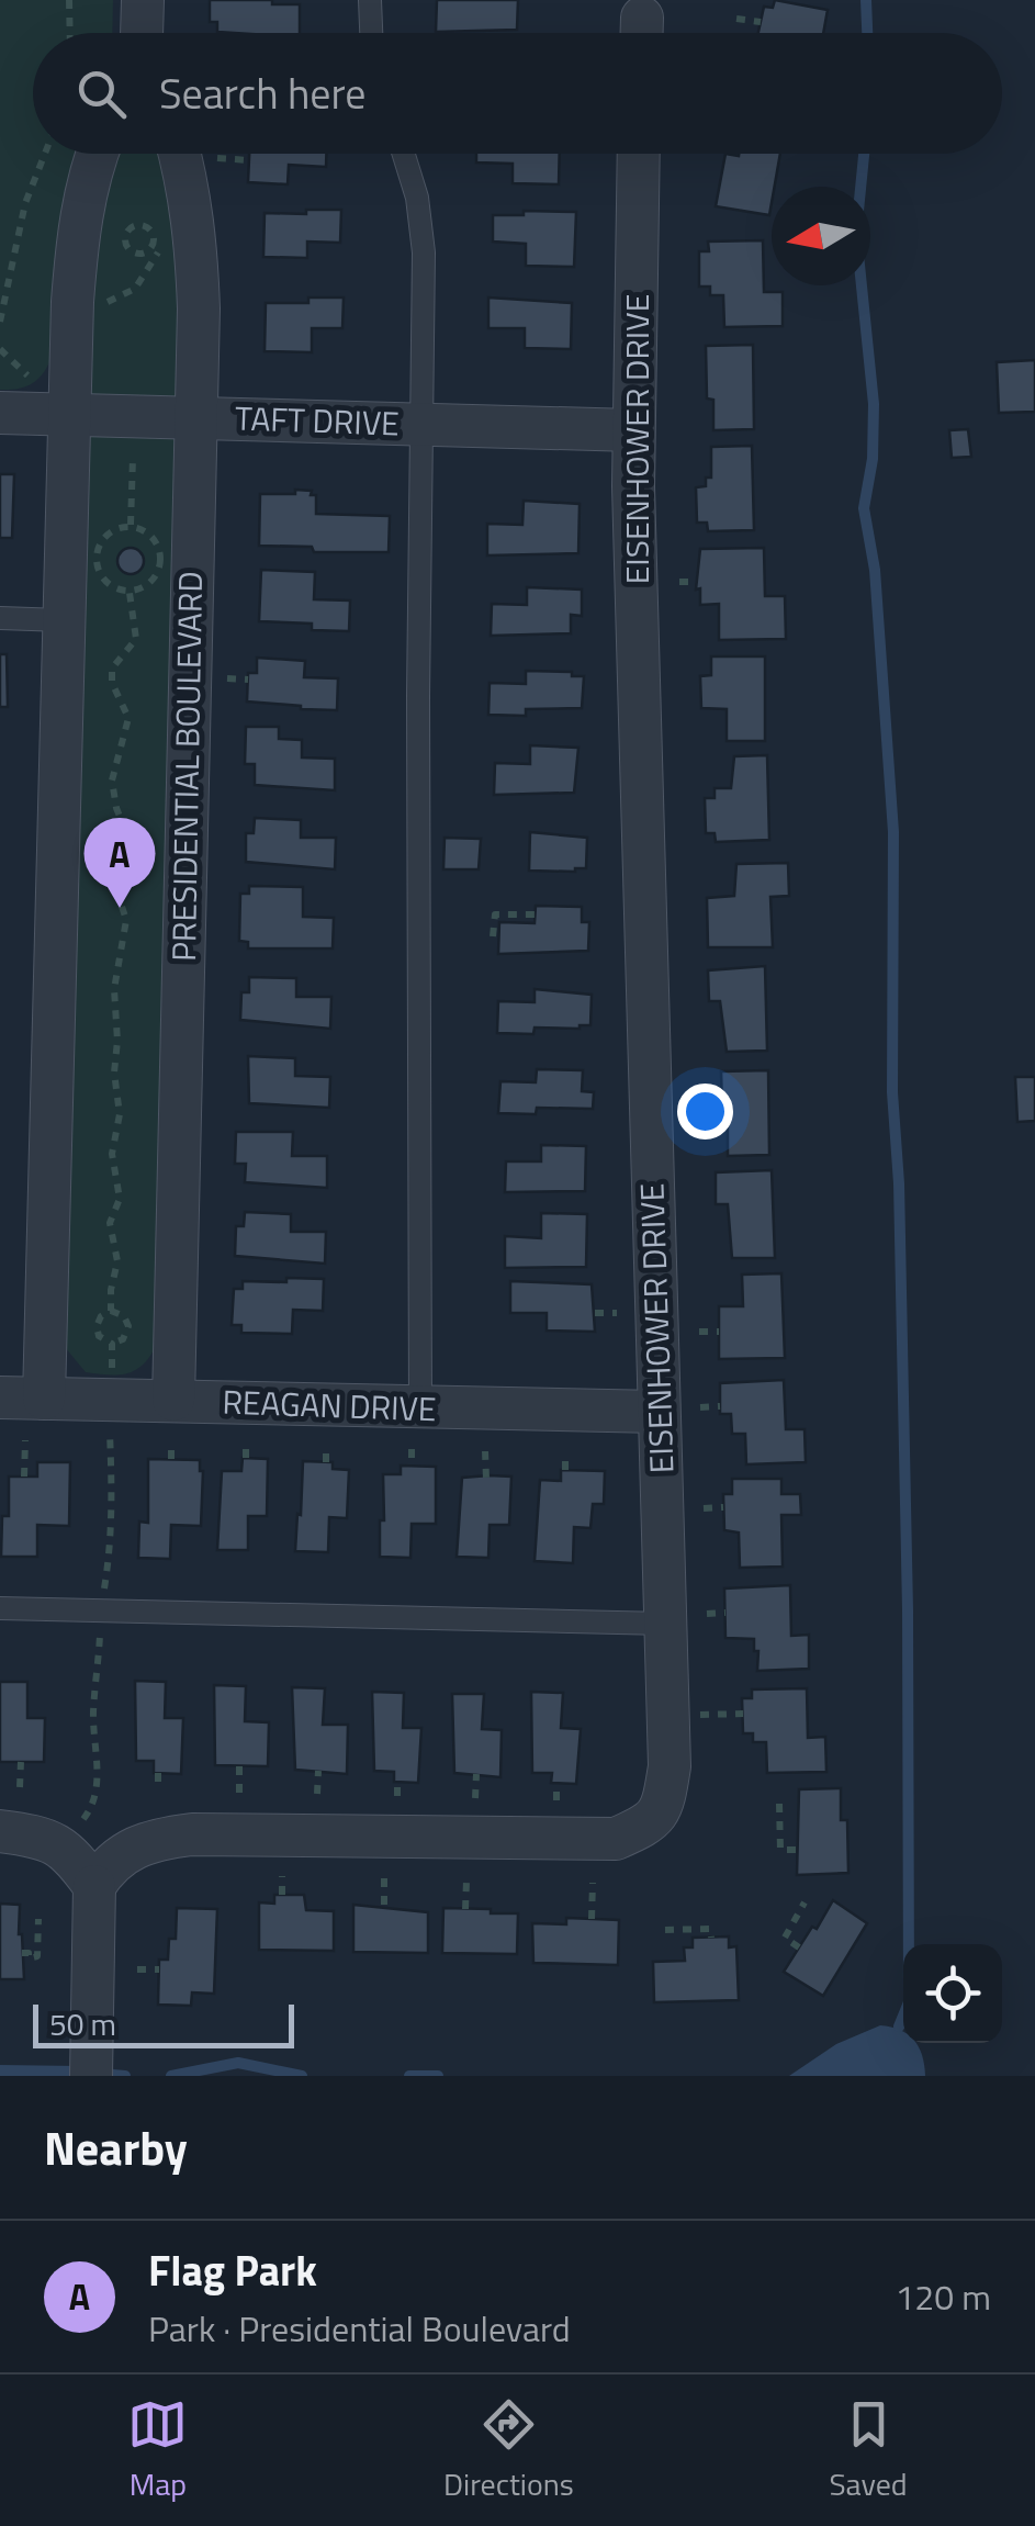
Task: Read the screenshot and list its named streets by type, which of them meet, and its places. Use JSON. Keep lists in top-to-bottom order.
{
  "streets": {
    "street": [
      "TAFT DRIVE",
      "EISENHOWER DRIVE",
      "PRESIDENTIAL BOULEVARD",
      "REAGAN DRIVE"
    ]
  },
  "crossings": [
    ["TAFT DRIVE", "EISENHOWER DRIVE"],
    ["TAFT DRIVE", "PRESIDENTIAL BOULEVARD"],
    ["EISENHOWER DRIVE", "REAGAN DRIVE"],
    ["PRESIDENTIAL BOULEVARD", "REAGAN DRIVE"]
  ],
  "scale_bar": "50 m",
  "north": "left",
  "page": {
    "search": "Search here",
    "pins": "A",
    "scale": "50 m",
    "heading": "Nearby",
    "list": [
      {
        "mark": "A",
        "name": "Flag Park",
        "note": "Park · Presidential Boulevard",
        "value": "120 m"
      }
    ],
    "nav": ["Map", "Directions", "Saved"]
  }
}
